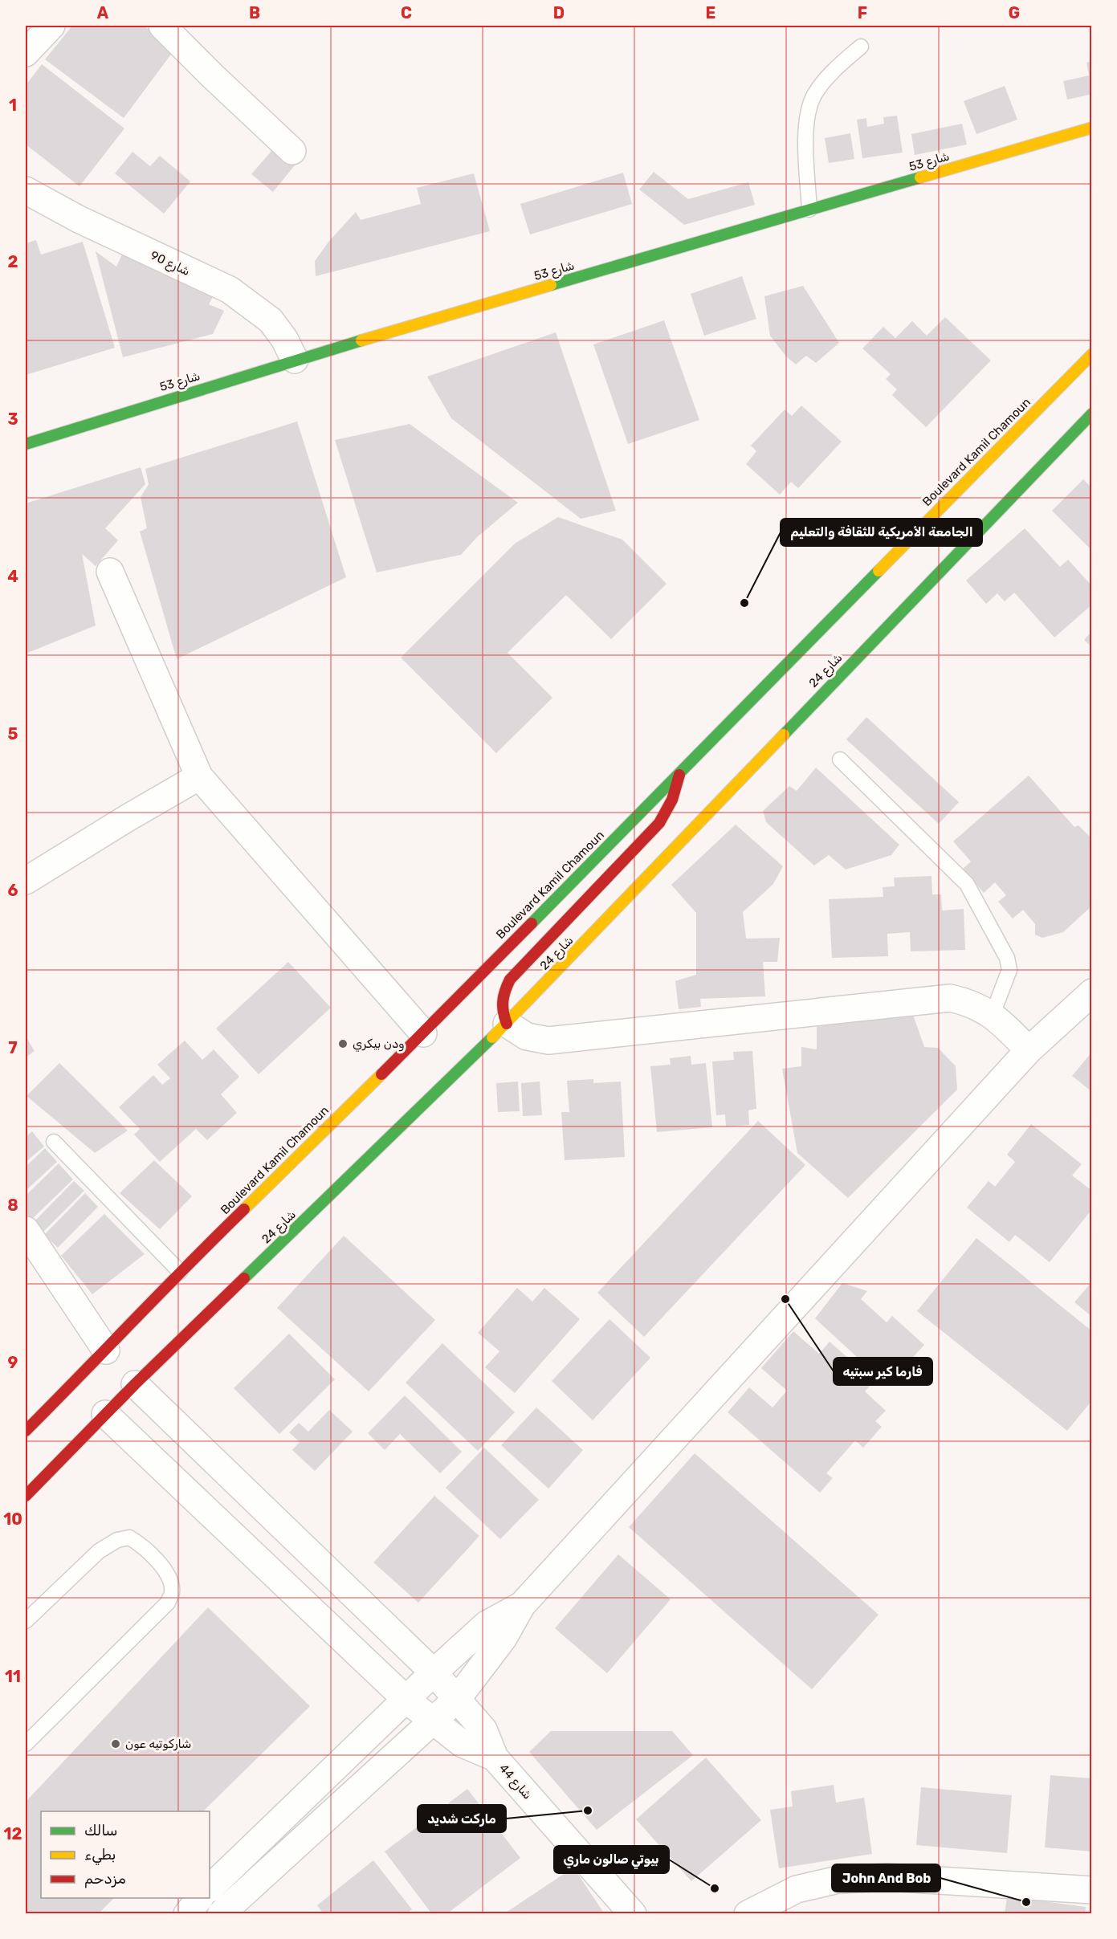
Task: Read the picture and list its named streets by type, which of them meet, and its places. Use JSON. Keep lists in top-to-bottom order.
{
  "streets": {
    "main road": ["شارع 53", "Boulevard Kamil Chamoun", "شارع 24"],
    "street": ["شارع 90", "شارع 44"]
  },
  "crossings": [
    ["شارع 53", "شارع 90"]
  ],
  "places": [
    "الجامعة الأمريكية للثقافة والتعليم",
    "ودن بيكري",
    "فارما كير سبتيه",
    "شاركوتيه عون",
    "ماركت شديد",
    "بيوتي صالون ماري",
    "John And Bob"
  ],
  "legend": ["سالك", "بطيء", "مزدحم"],
  "grid": {
    "columns": [
      "A",
      "B",
      "C",
      "D",
      "E",
      "F",
      "G"
    ],
    "rows": [
      "1",
      "2",
      "3",
      "4",
      "5",
      "6",
      "7",
      "8",
      "9",
      "10",
      "11",
      "12"
    ]
  }
}
